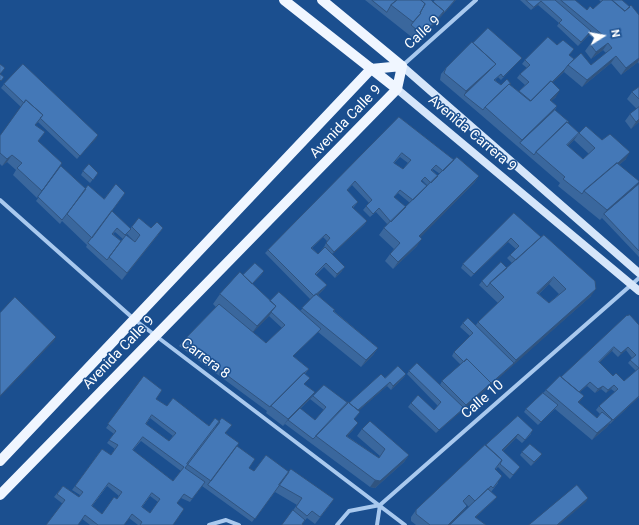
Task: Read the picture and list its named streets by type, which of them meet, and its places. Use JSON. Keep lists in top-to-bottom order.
{
  "streets": {
    "main road": ["Avenida Calle 9", "Avenida Carrera 9"],
    "street": ["Calle 9", "Carrera 8", "Calle 10"]
  },
  "crossings": [
    ["Calle 9", "Avenida Calle 9"],
    ["Calle 9", "Avenida Carrera 9"],
    ["Avenida Calle 9", "Avenida Carrera 9"],
    ["Avenida Calle 9", "Carrera 8"],
    ["Avenida Carrera 9", "Calle 10"],
    ["Carrera 8", "Calle 10"]
  ],
  "north": "right"
}
